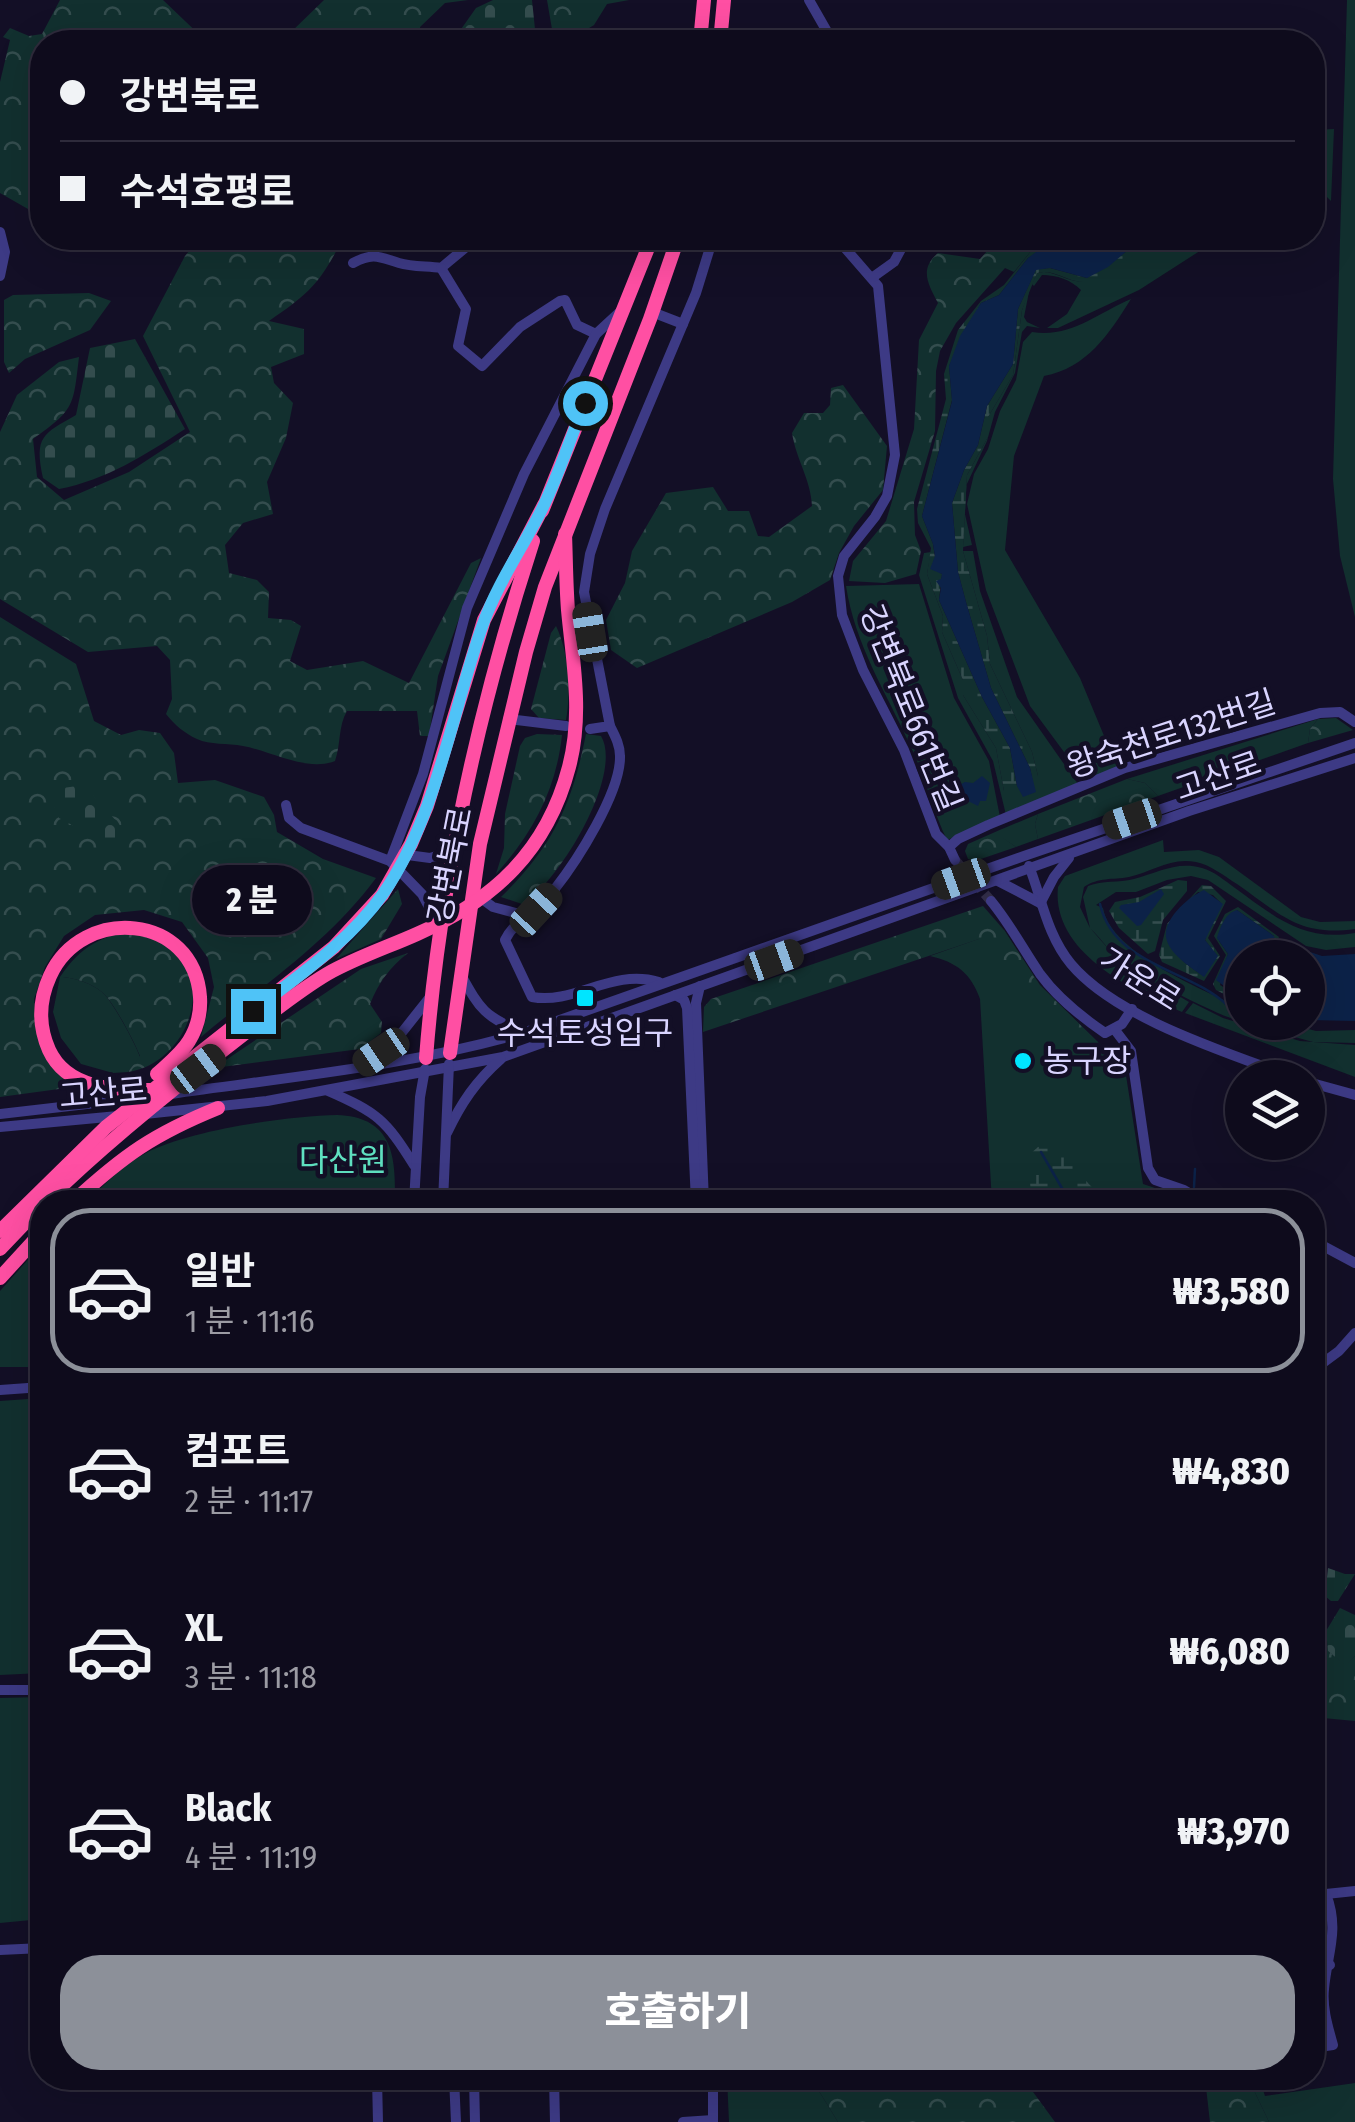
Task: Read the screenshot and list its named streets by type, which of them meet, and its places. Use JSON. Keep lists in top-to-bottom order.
{
  "streets": {
    "highway": ["강변북로"],
    "street": [
      "강변북로661번길",
      "왕숙천로132번길",
      "고산로",
      "가운로"
    ]
  },
  "crossings": [
    ["강변북로661번길", "왕숙천로132번길"],
    ["고산로", "강변북로"],
    ["고산로", "가운로"]
  ],
  "parks": ["다산원"],
  "places": {
    "transit": ["수석토성입구"],
    "other": ["농구장"]
  },
  "page": {
    "banner": ["강변북로", "수석호평로"],
    "bubble": "2 분",
    "list": [
      {
        "name": "일반",
        "note": "1 분 · 11:16",
        "value": "₩3,580"
      },
      {
        "name": "컴포트",
        "note": "2 분 · 11:17",
        "value": "₩4,830"
      },
      {
        "name": "XL",
        "note": "3 분 · 11:18",
        "value": "₩6,080"
      },
      {
        "name": "Black",
        "note": "4 분 · 11:19",
        "value": "₩3,970"
      }
    ],
    "buttons": "호출하기"
  }
}
